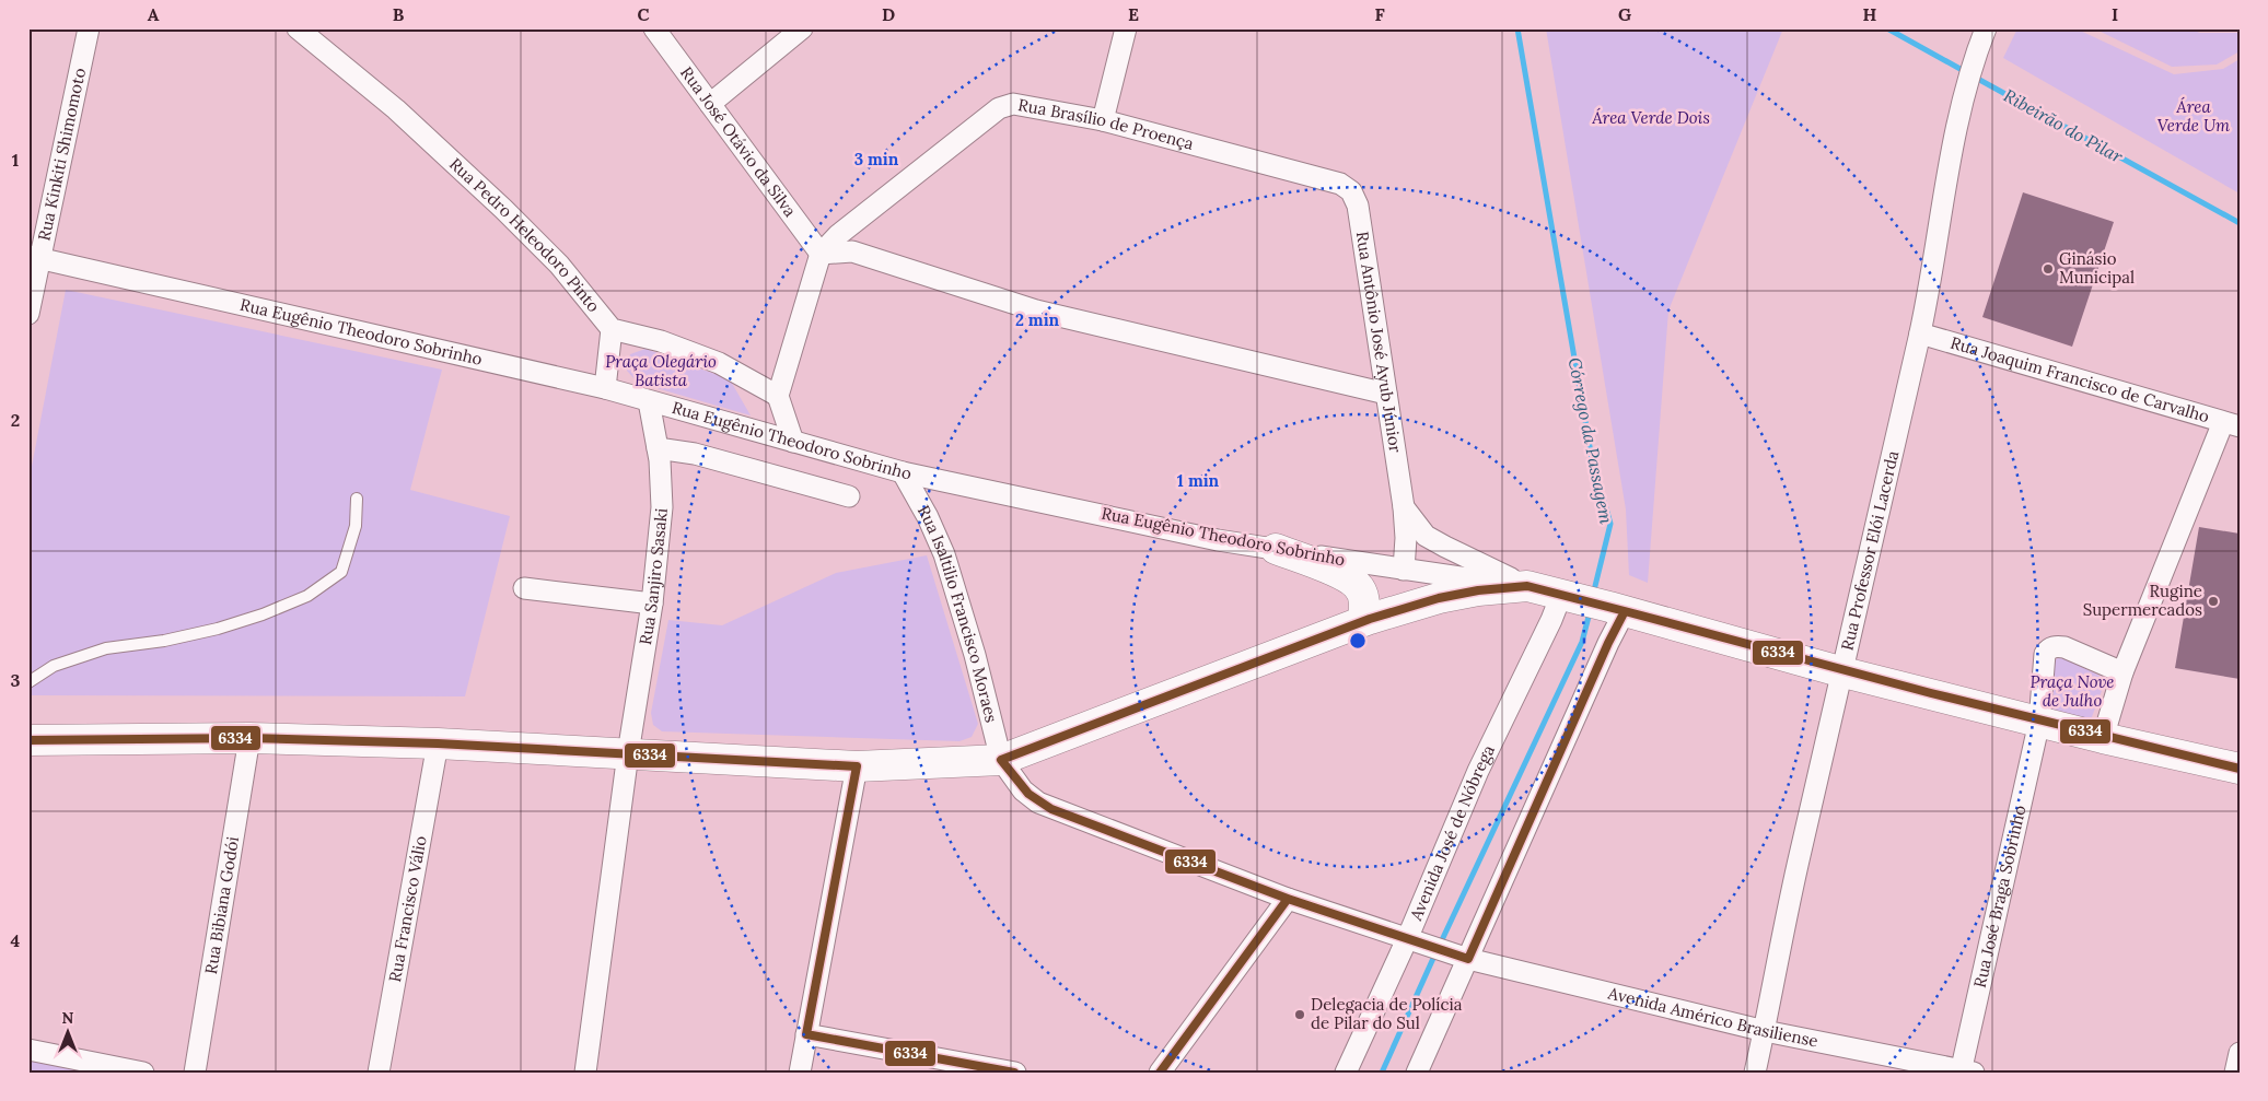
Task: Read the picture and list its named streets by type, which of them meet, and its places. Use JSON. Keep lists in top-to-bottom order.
{
  "streets": {
    "street": [
      "Rua Brasílio de Proença",
      "Rua José Otávio da Silva",
      "Rua Kinkiti Shimomoto",
      "Rua Pedro Heleodoro Pinto",
      "Rua Eugênio Theodoro Sobrinho",
      "Rua Antônio José Ayub Júnior",
      "Rua Joaquim Francisco de Carvalho",
      "Rua Professor Elói Lacerda",
      "Rua Sanjiro Sasaki",
      "Rua Isaltilio Francisco Moraes",
      "Avenida José de Nóbrega",
      "Rua José Braga Sobrinho",
      "Rua Bibiana Godói",
      "Rua Francisco Válio",
      "Avenida Américo Brasiliense"
    ]
  },
  "crossings": [
    ["Rua Brasílio de Proença", "Rua José Otávio da Silva"],
    ["Rua Brasílio de Proença", "Rua Pedro Heleodoro Pinto"],
    ["Rua Brasílio de Proença", "Rua Antônio José Ayub Júnior"],
    ["Rua Kinkiti Shimomoto", "Rua Eugênio Theodoro Sobrinho"],
    ["Rua Eugênio Theodoro Sobrinho", "Rua Antônio José Ayub Júnior"],
    ["Rua Eugênio Theodoro Sobrinho", "Rua Sanjiro Sasaki"],
    ["Rua Eugênio Theodoro Sobrinho", "Rua Isaltilio Francisco Moraes"],
    ["Rua Joaquim Francisco de Carvalho", "Rua Professor Elói Lacerda"],
    ["Rua Professor Elói Lacerda", "Avenida Américo Brasiliense"],
    ["Avenida José de Nóbrega", "Avenida Américo Brasiliense"],
    ["Rua José Braga Sobrinho", "Avenida Américo Brasiliense"]
  ],
  "water": ["Ribeirão do Pilar", "Córrego da Passagem"],
  "parks": [
    "Área Verde Um",
    "Área Verde Dois",
    "Praça Olegário Batista",
    "Praça Nove de Julho"
  ],
  "places": ["Ginásio Municipal", "Rugine Supermercados", "Delegacia de Polícia de Pilar do Sul"],
  "lines": ["transit line 6334"],
  "north": "top",
  "grid": {
    "columns": [
      "A",
      "B",
      "C",
      "D",
      "E",
      "F",
      "G",
      "H",
      "I"
    ],
    "rows": [
      "1",
      "2",
      "3",
      "4"
    ]
  },
  "rings": ["3 min", "2 min", "1 min"]
}
